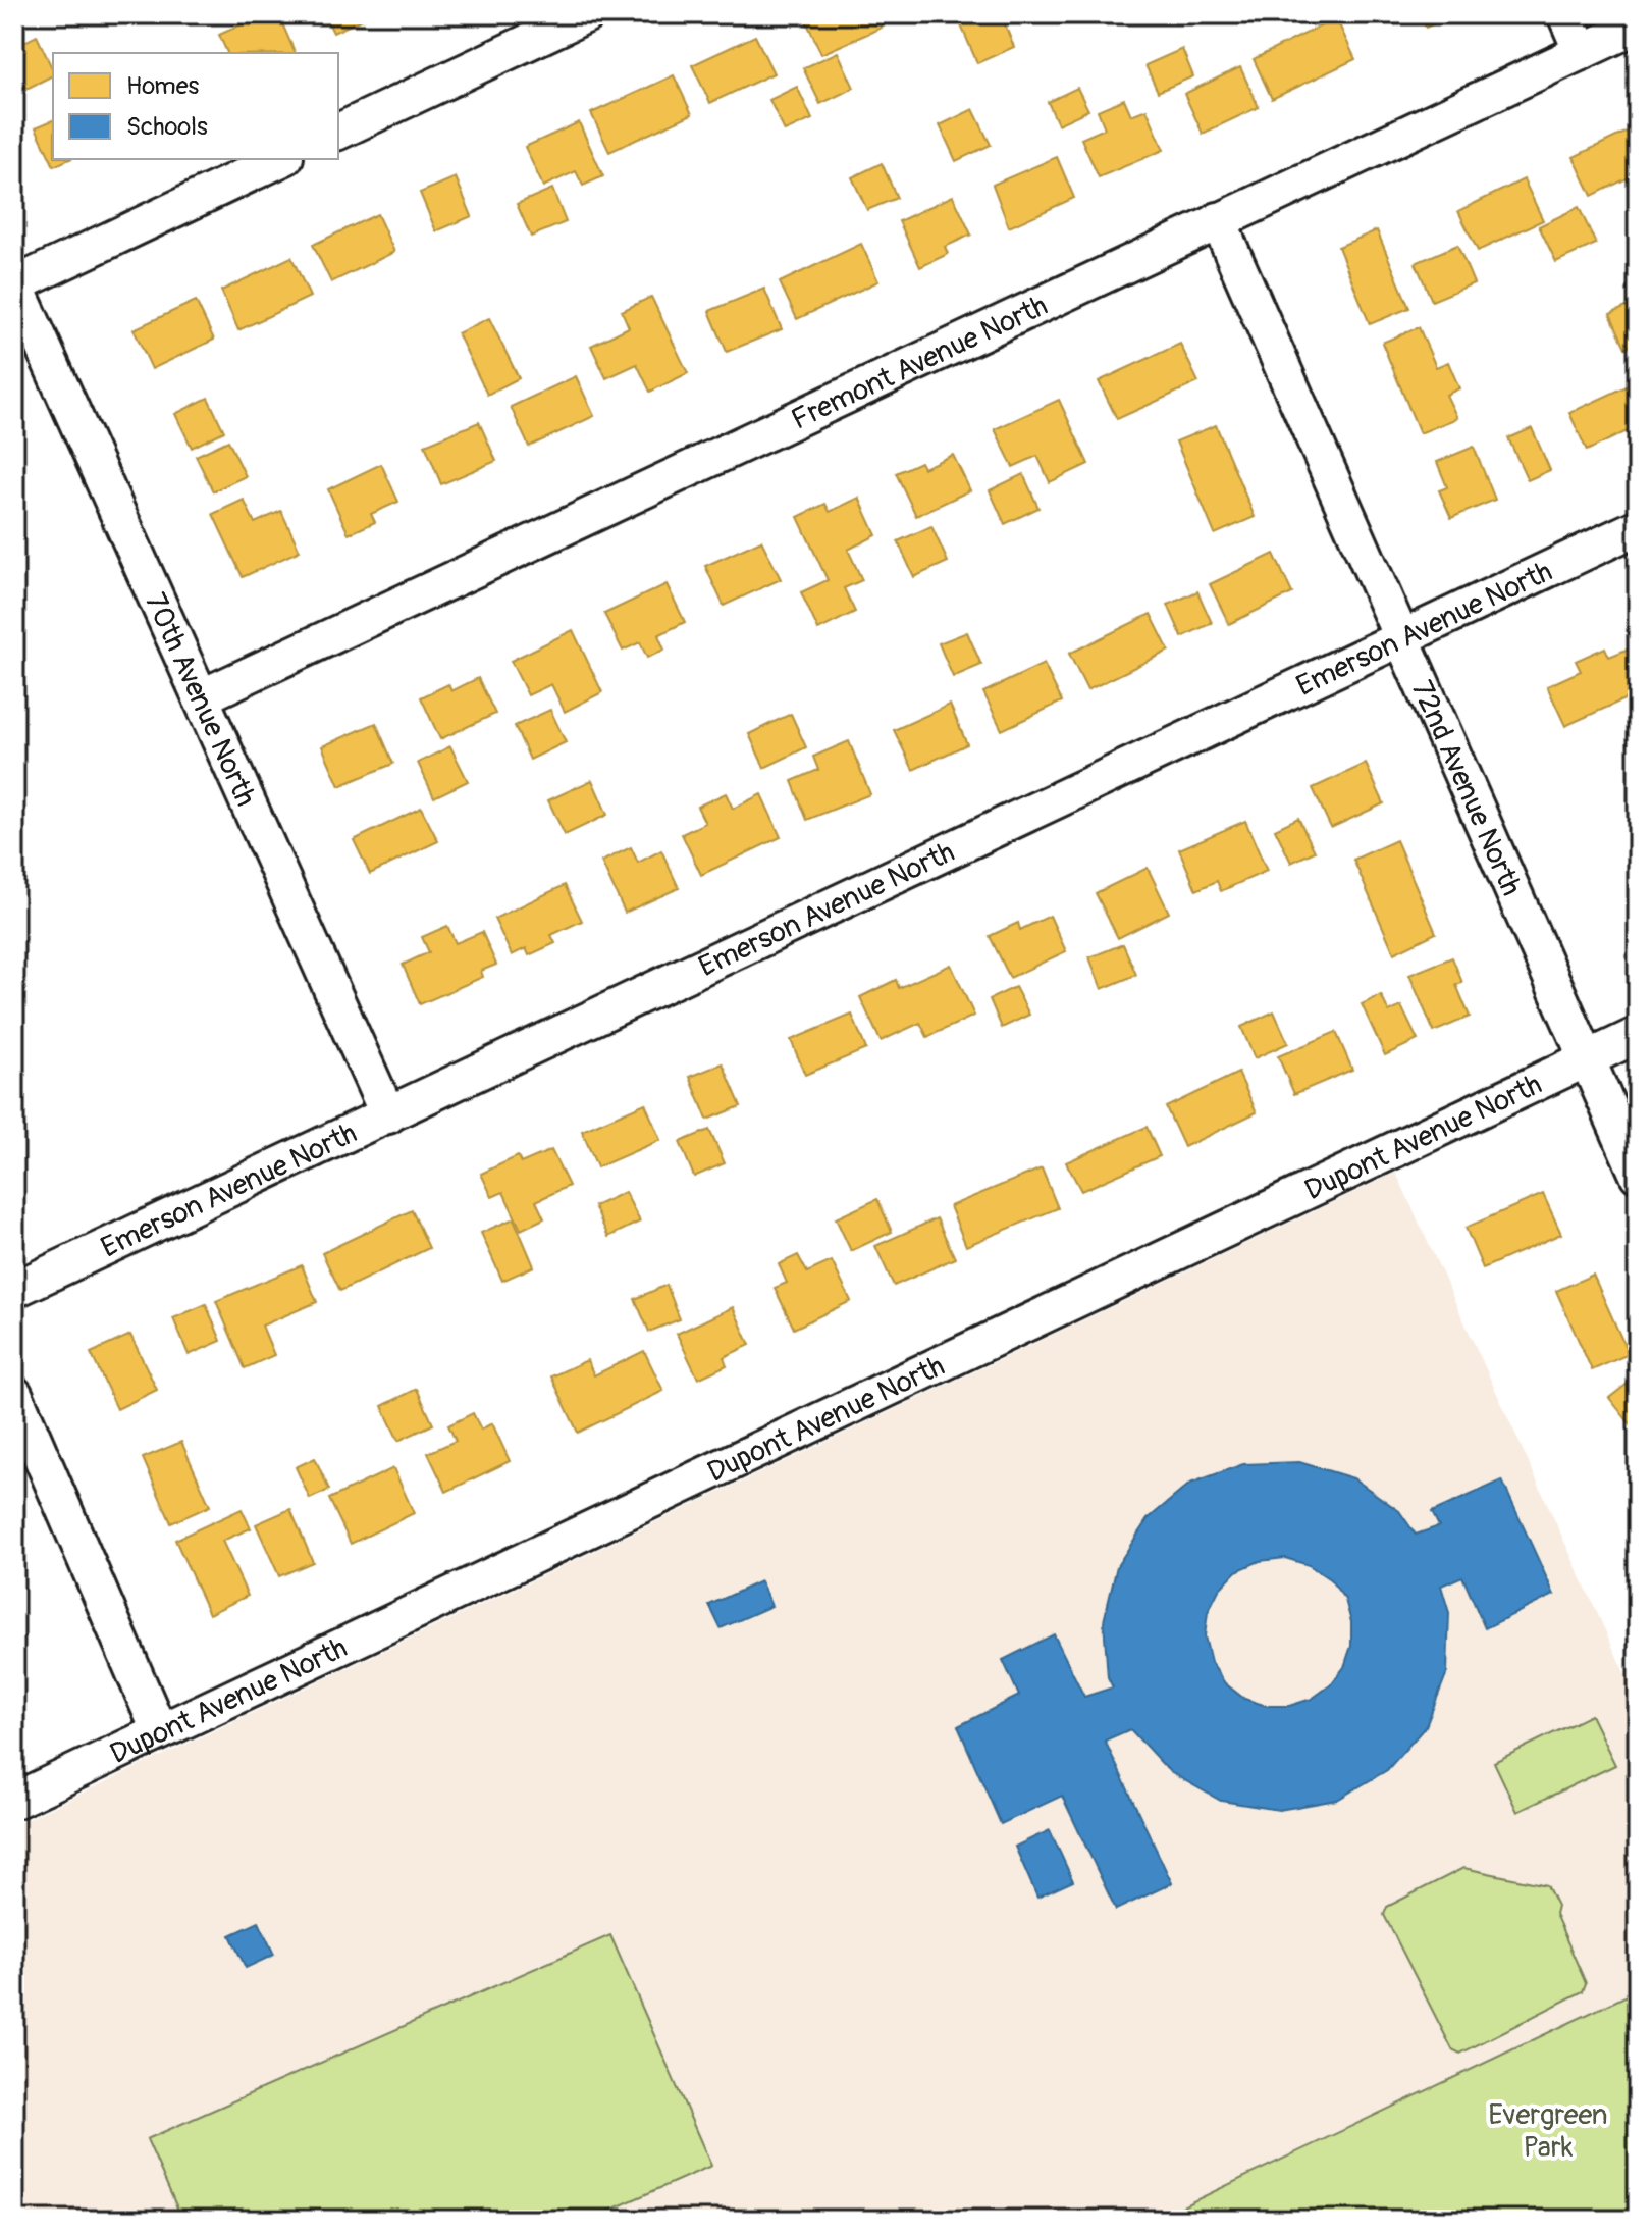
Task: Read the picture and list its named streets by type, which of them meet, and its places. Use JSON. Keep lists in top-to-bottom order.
{
  "streets": {
    "street": [
      "Fremont Avenue North",
      "Emerson Avenue North",
      "70th Avenue North",
      "72nd Avenue North",
      "Dupont Avenue North"
    ]
  },
  "crossings": [
    ["Fremont Avenue North", "70th Avenue North"],
    ["Fremont Avenue North", "72nd Avenue North"],
    ["Emerson Avenue North", "70th Avenue North"],
    ["Emerson Avenue North", "72nd Avenue North"],
    ["72nd Avenue North", "Dupont Avenue North"]
  ],
  "parks": ["Evergreen Park"],
  "legend": ["Homes", "Schools"]
}
